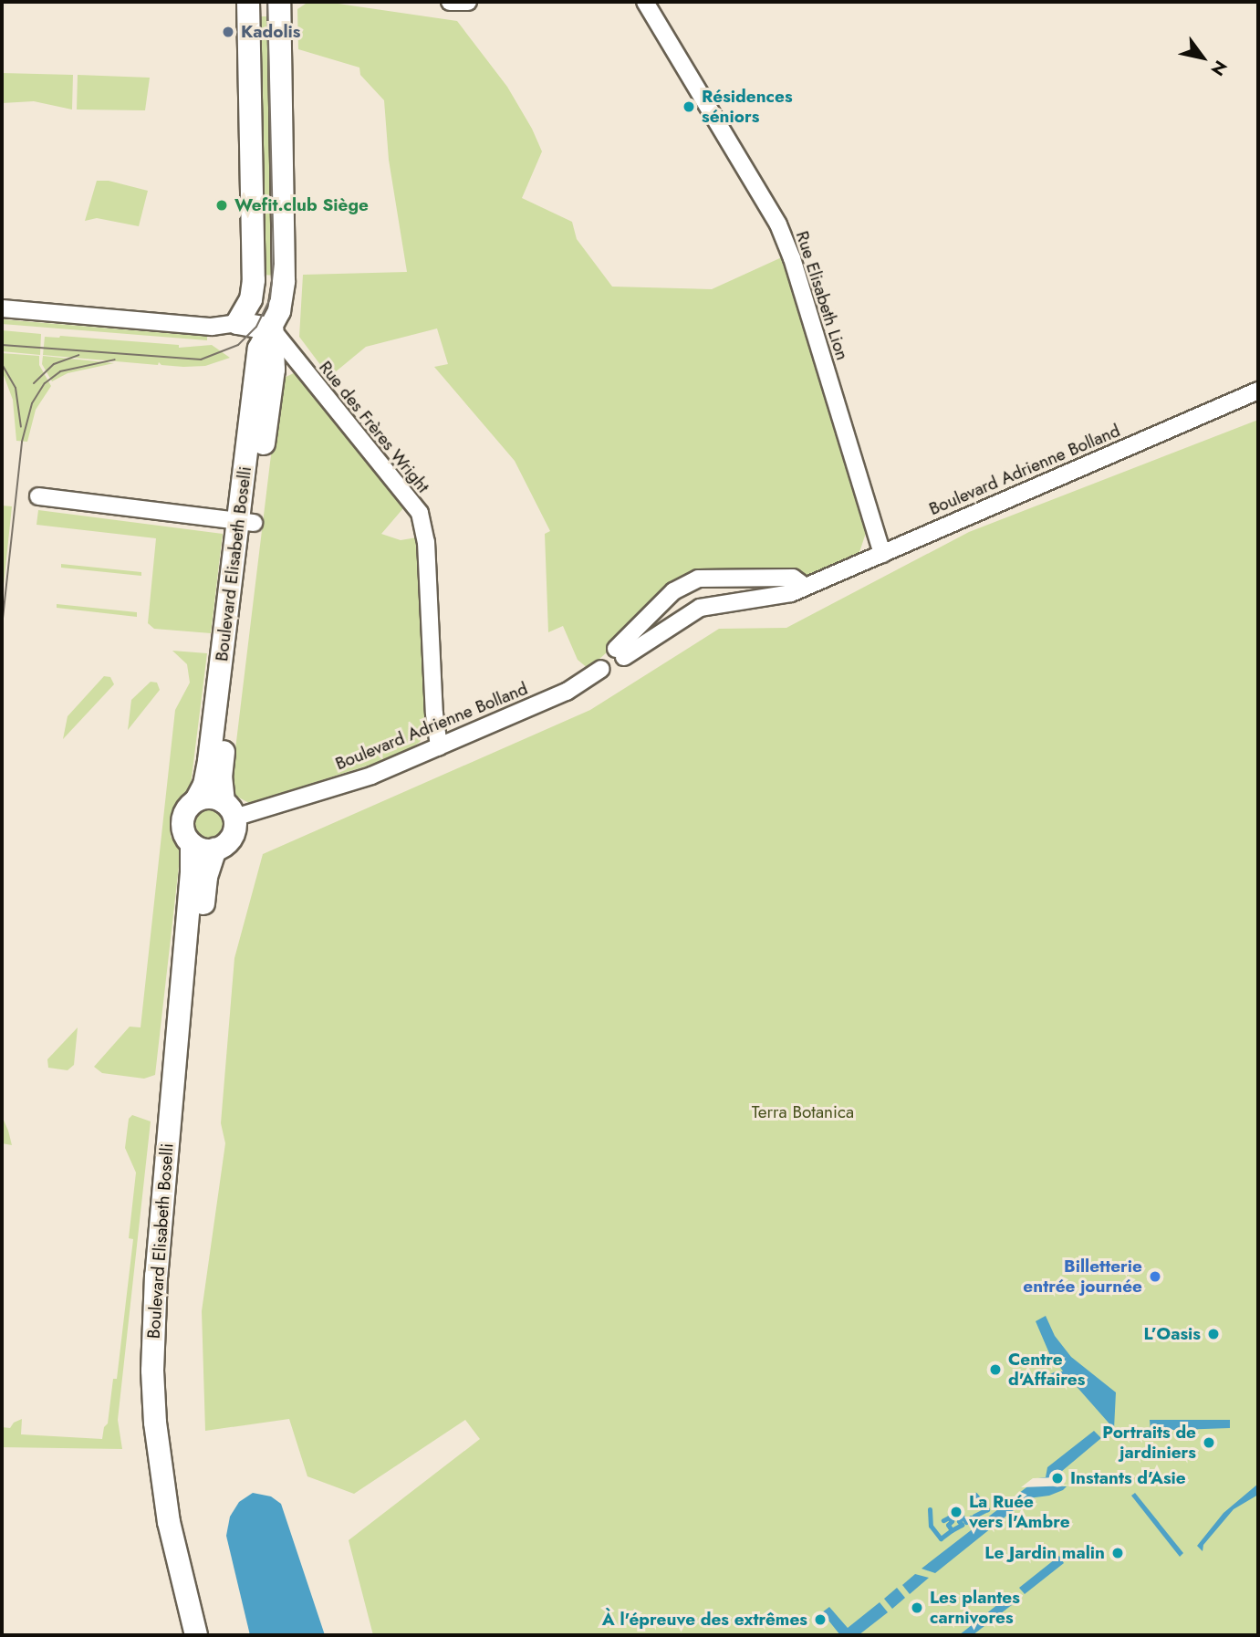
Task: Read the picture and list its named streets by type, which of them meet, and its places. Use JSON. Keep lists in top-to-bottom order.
{
  "streets": {
    "street": [
      "Rue Elisabeth Lion",
      "Rue des Frères Wright",
      "Boulevard Adrienne Bolland",
      "Boulevard Elisabeth Boselli"
    ]
  },
  "crossings": [
    ["Rue Elisabeth Lion", "Boulevard Adrienne Bolland"],
    ["Rue des Frères Wright", "Boulevard Adrienne Bolland"],
    ["Rue des Frères Wright", "Boulevard Elisabeth Boselli"],
    ["Boulevard Adrienne Bolland", "Boulevard Elisabeth Boselli"]
  ],
  "parks": ["Terra Botanica"],
  "places": [
    "Kadolis",
    "Résidences séniors",
    "Wefit.club Siège",
    "Billetterie entrée journée",
    "L’Oasis",
    "Centre d'Affaires",
    "Portraits de jardiniers",
    "Instants d'Asie",
    "La Ruée vers l'Ambre",
    "Le Jardin malin",
    "Les plantes carnivores",
    "À l'épreuve des extrêmes"
  ],
  "north": "bottom right"
}
